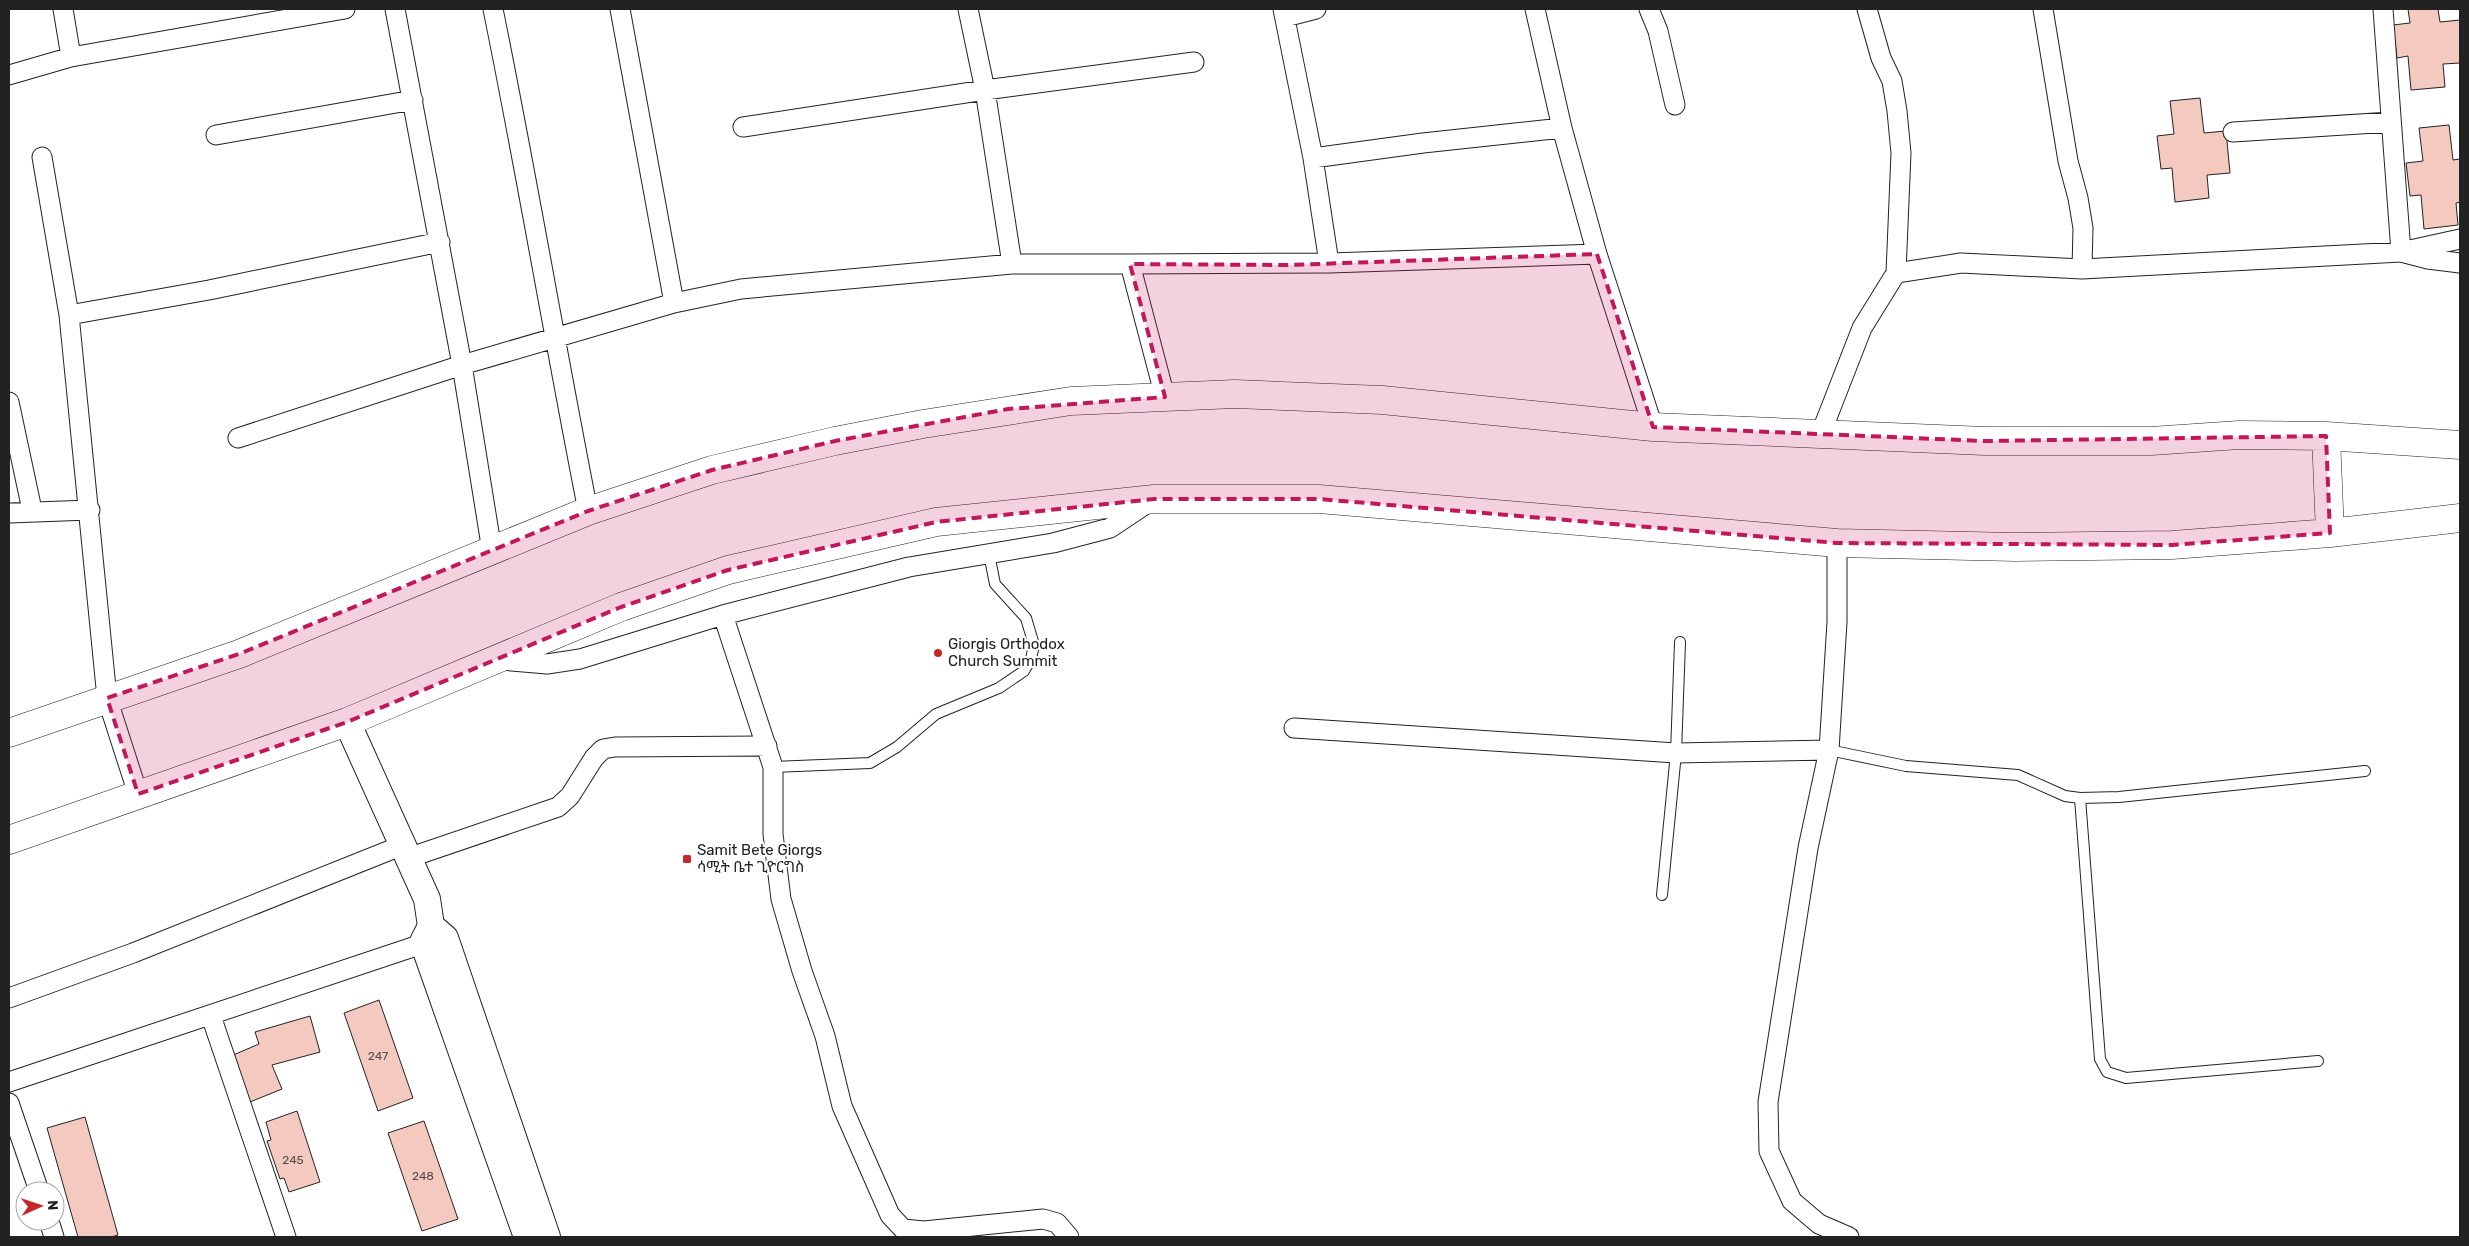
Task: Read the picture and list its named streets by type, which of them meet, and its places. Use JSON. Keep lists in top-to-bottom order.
{
  "places": {
    "other": ["Giorgis Orthodox Church Summit"],
    "transit": ["Samit Bete Giorgs ሳሚት ቤተ ጊዮርግስ"]
  },
  "house_numbers": ["247", "245", "248"],
  "north": "right"
}
